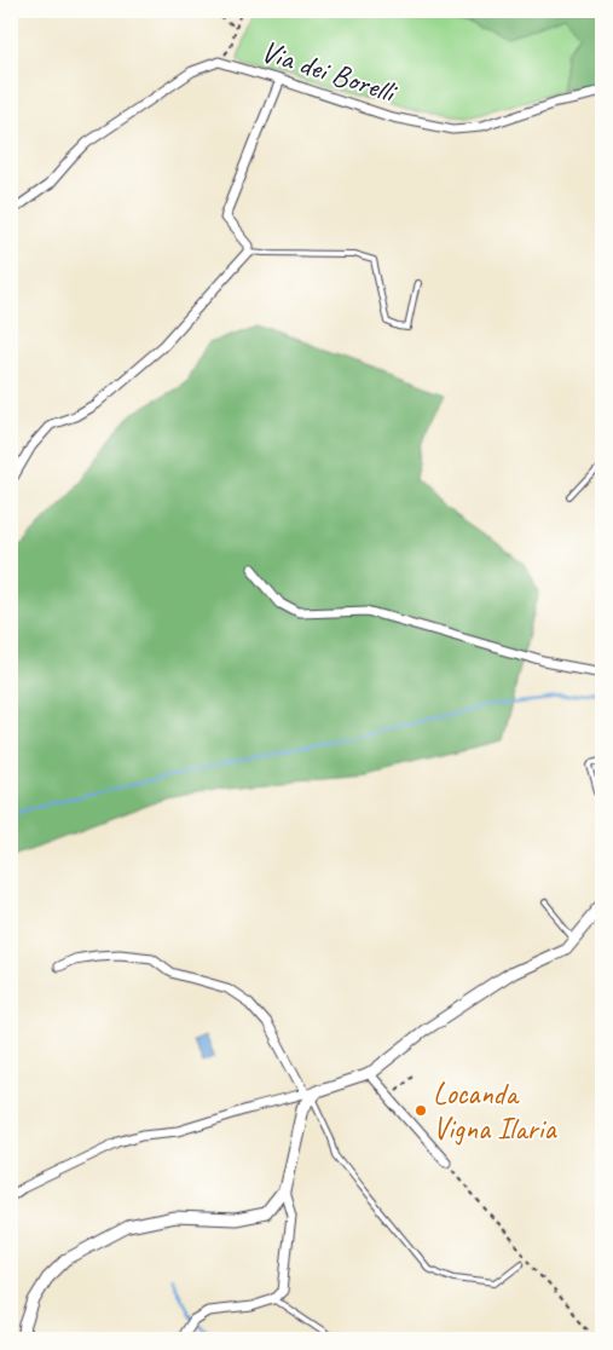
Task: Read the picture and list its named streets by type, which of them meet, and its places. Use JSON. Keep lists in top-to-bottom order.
{
  "streets": {
    "street": ["Via dei Borelli"]
  },
  "places": ["Locanda Vigna Ilaria"]
}
